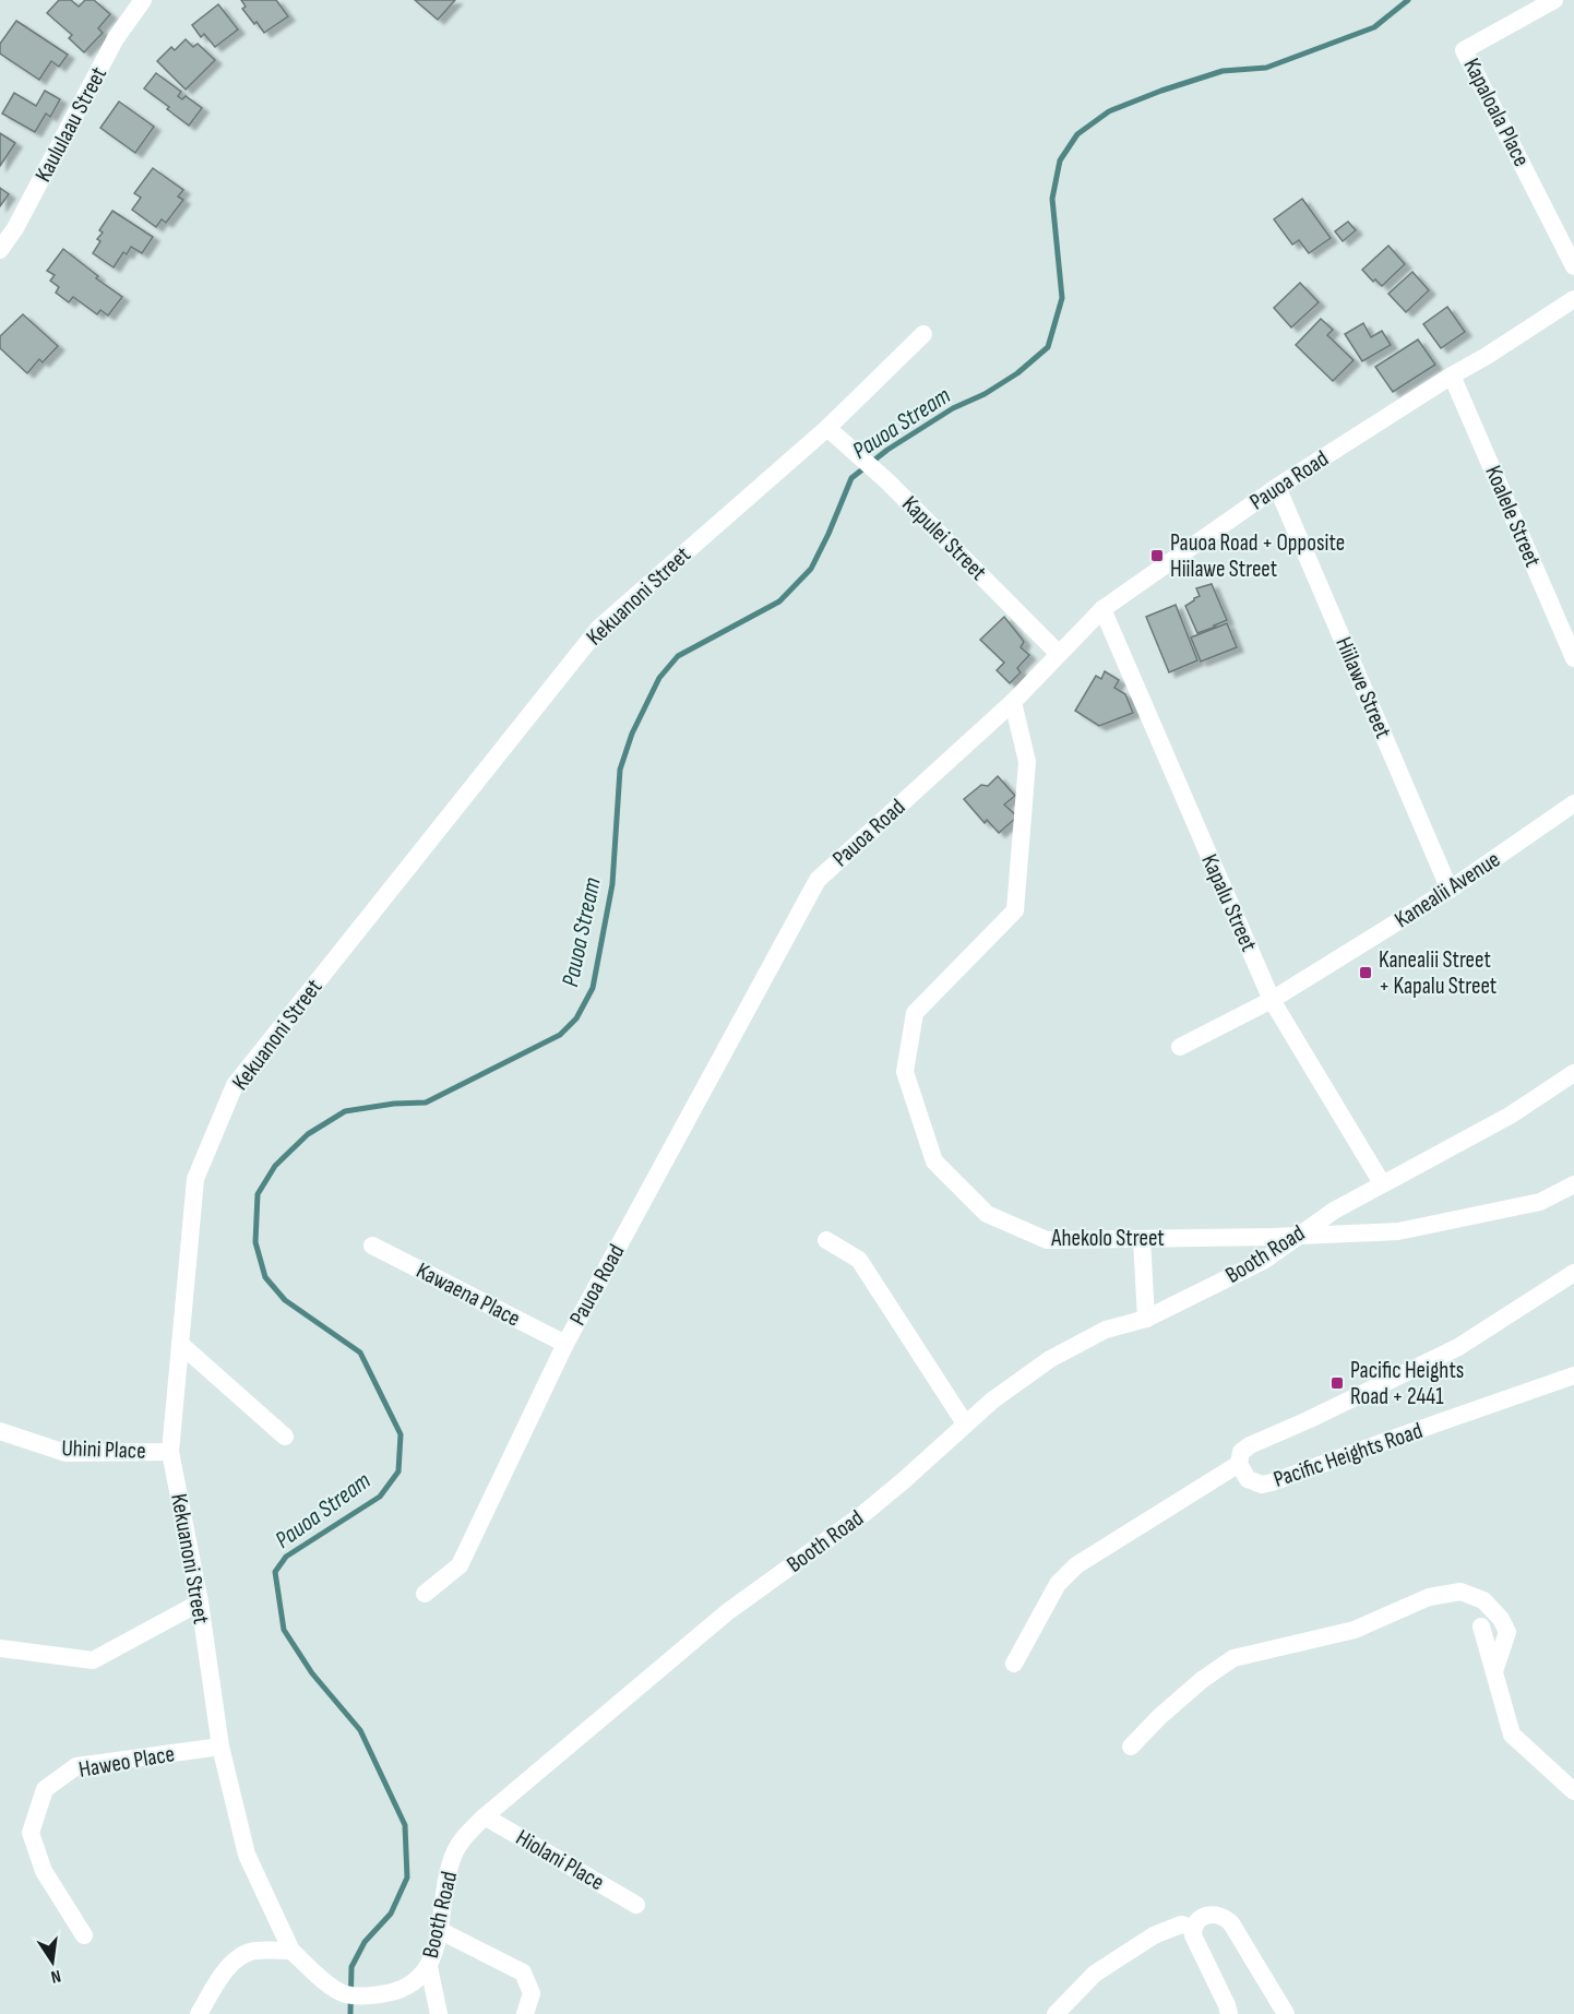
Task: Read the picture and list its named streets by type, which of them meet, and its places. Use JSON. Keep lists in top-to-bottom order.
{
  "streets": {
    "street": [
      "Kapaloala Place",
      "Kaululaau Street",
      "Pauoa Road",
      "Koalele Street",
      "Kapulei Street",
      "Kekuanoni Street",
      "Hiilawe Street",
      "Kanealii Avenue",
      "Kapalu Street",
      "Ahekolo Street",
      "Booth Road",
      "Kawaena Place",
      "Uhini Place",
      "Pacific Heights Road",
      "Haweo Place",
      "Hiolani Place"
    ]
  },
  "crossings": [
    ["Pauoa Road", "Koalele Street"],
    ["Pauoa Road", "Kapulei Street"],
    ["Pauoa Road", "Hiilawe Street"],
    ["Pauoa Road", "Kapalu Street"],
    ["Pauoa Road", "Ahekolo Street"],
    ["Pauoa Road", "Kawaena Place"],
    ["Kapulei Street", "Kekuanoni Street"],
    ["Kekuanoni Street", "Booth Road"],
    ["Kekuanoni Street", "Uhini Place"],
    ["Kekuanoni Street", "Haweo Place"],
    ["Hiilawe Street", "Kanealii Avenue"],
    ["Kanealii Avenue", "Kapalu Street"],
    ["Kapalu Street", "Booth Road"],
    ["Ahekolo Street", "Booth Road"],
    ["Booth Road", "Hiolani Place"]
  ],
  "water": ["Pauoa Stream"],
  "places": {
    "transit": ["Pauoa Road + Opposite Hiilawe Street", "Kanealii Street + Kapalu Street", "Pacific Heights Road + 2441"]
  },
  "north": "bottom"
}
